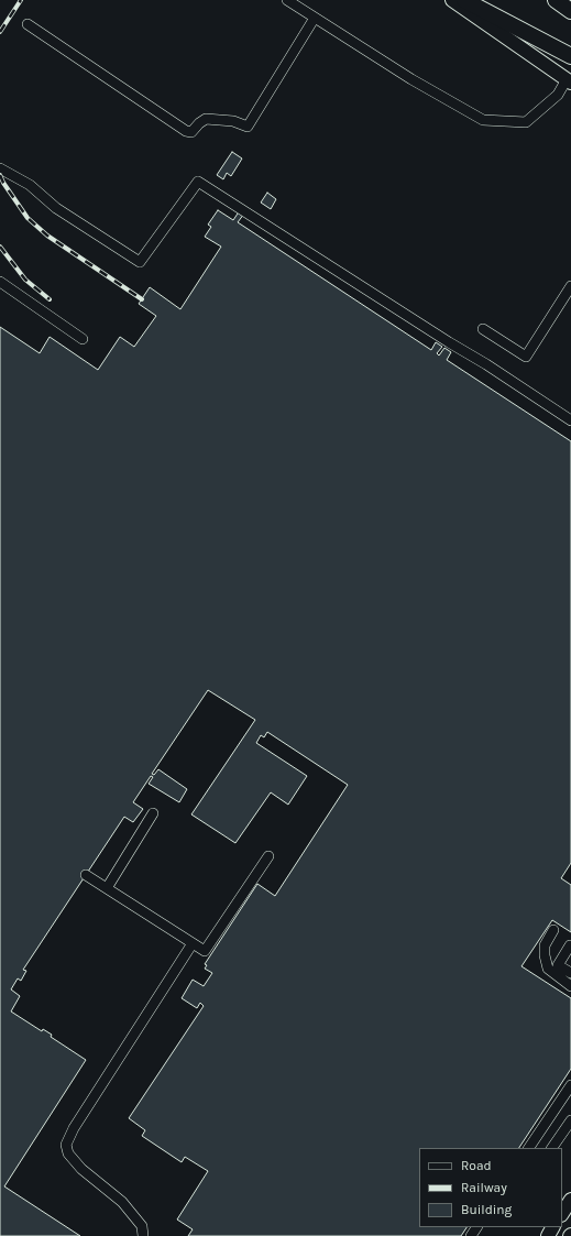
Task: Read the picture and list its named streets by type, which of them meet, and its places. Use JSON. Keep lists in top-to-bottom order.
{
  "legend": ["Road", "Railway", "Building"]
}
